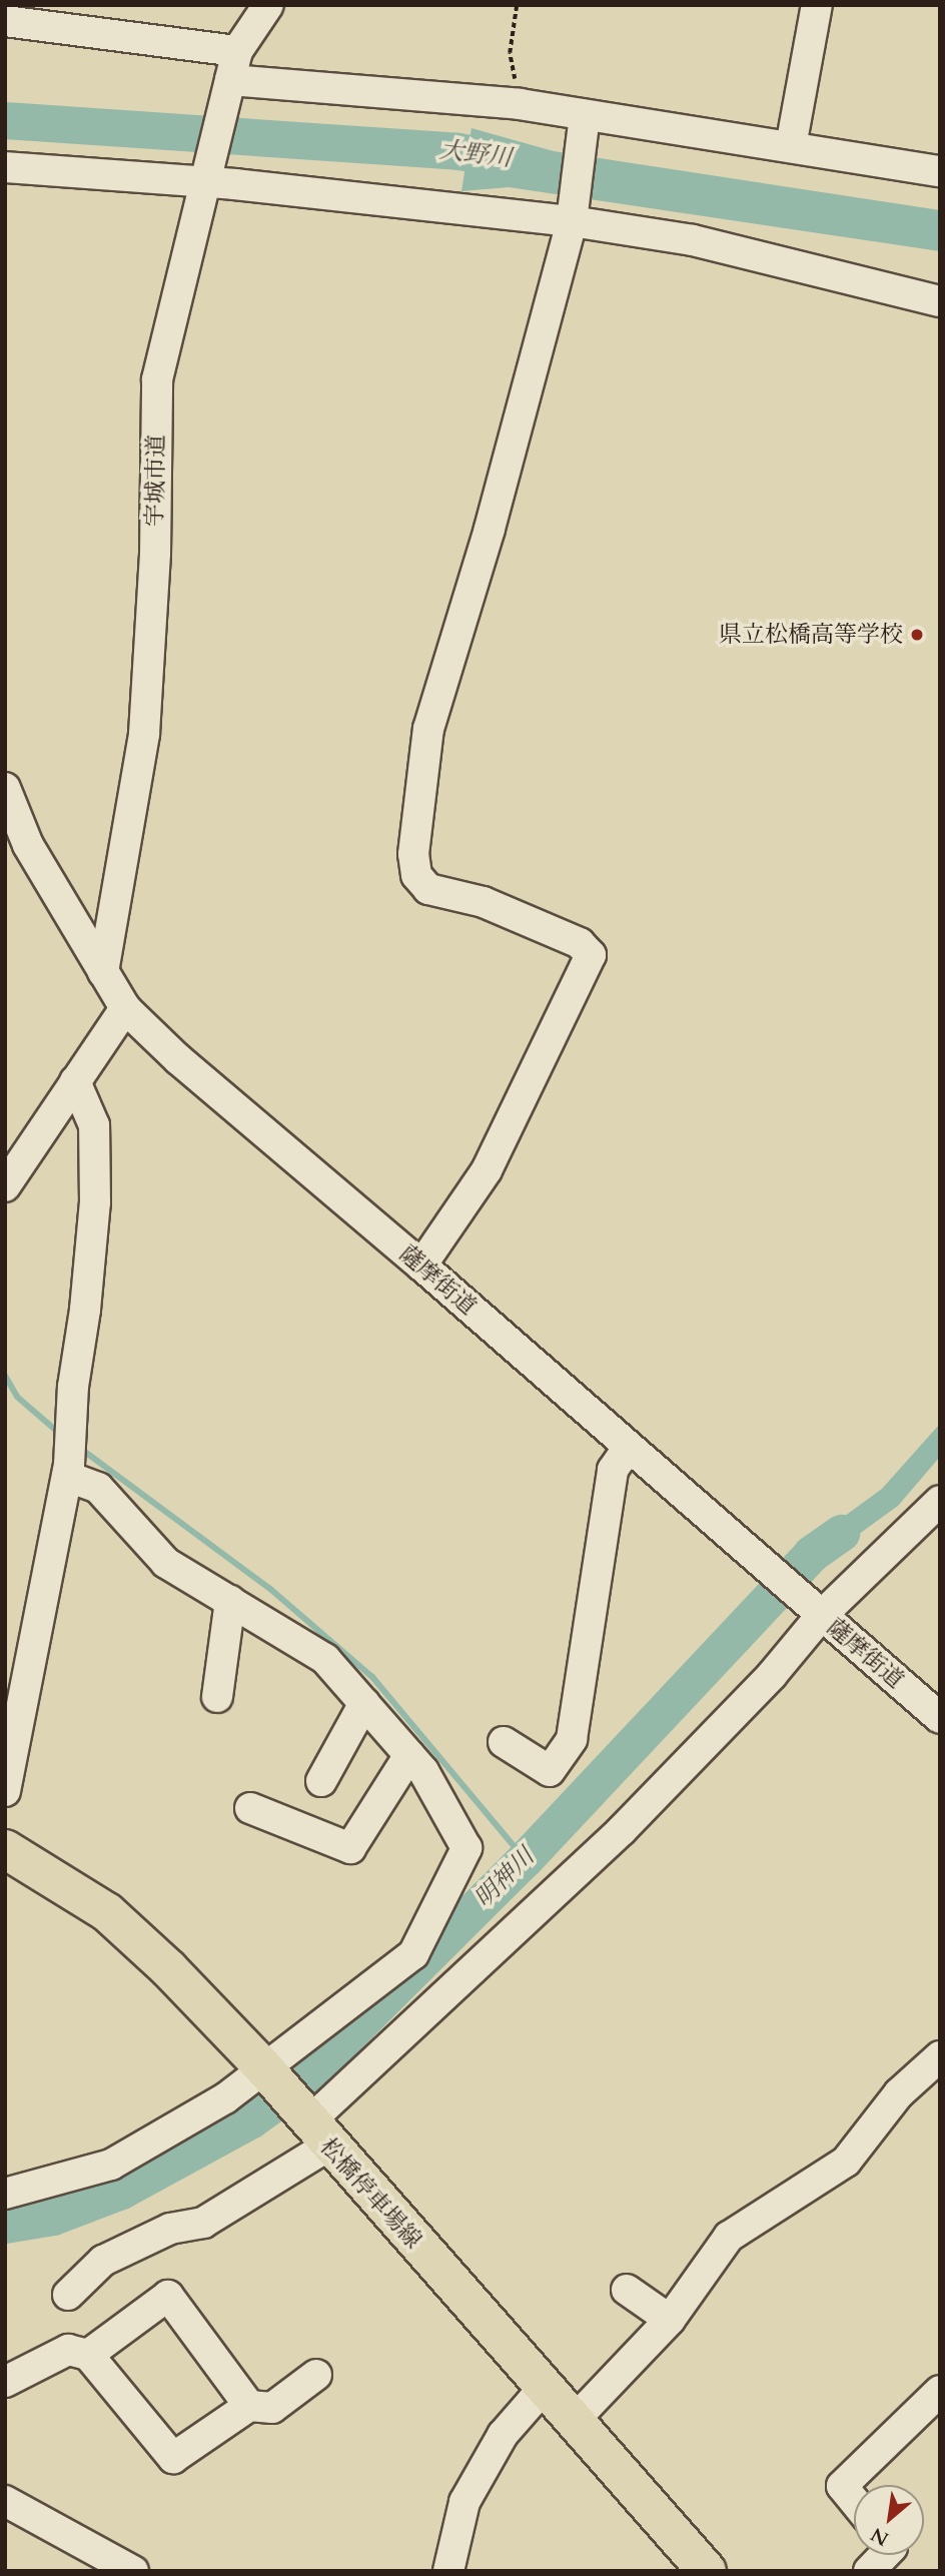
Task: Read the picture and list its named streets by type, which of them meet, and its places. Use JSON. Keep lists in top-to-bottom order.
{
  "streets": {
    "main road": ["松橋停車場線"],
    "street": ["宇城市道", "薩摩街道"]
  },
  "crossings": [
    ["宇城市道", "薩摩街道"]
  ],
  "water": ["大野川", "明神川"],
  "places": ["県立松橋高等学校"],
  "north": "bottom left"
}
